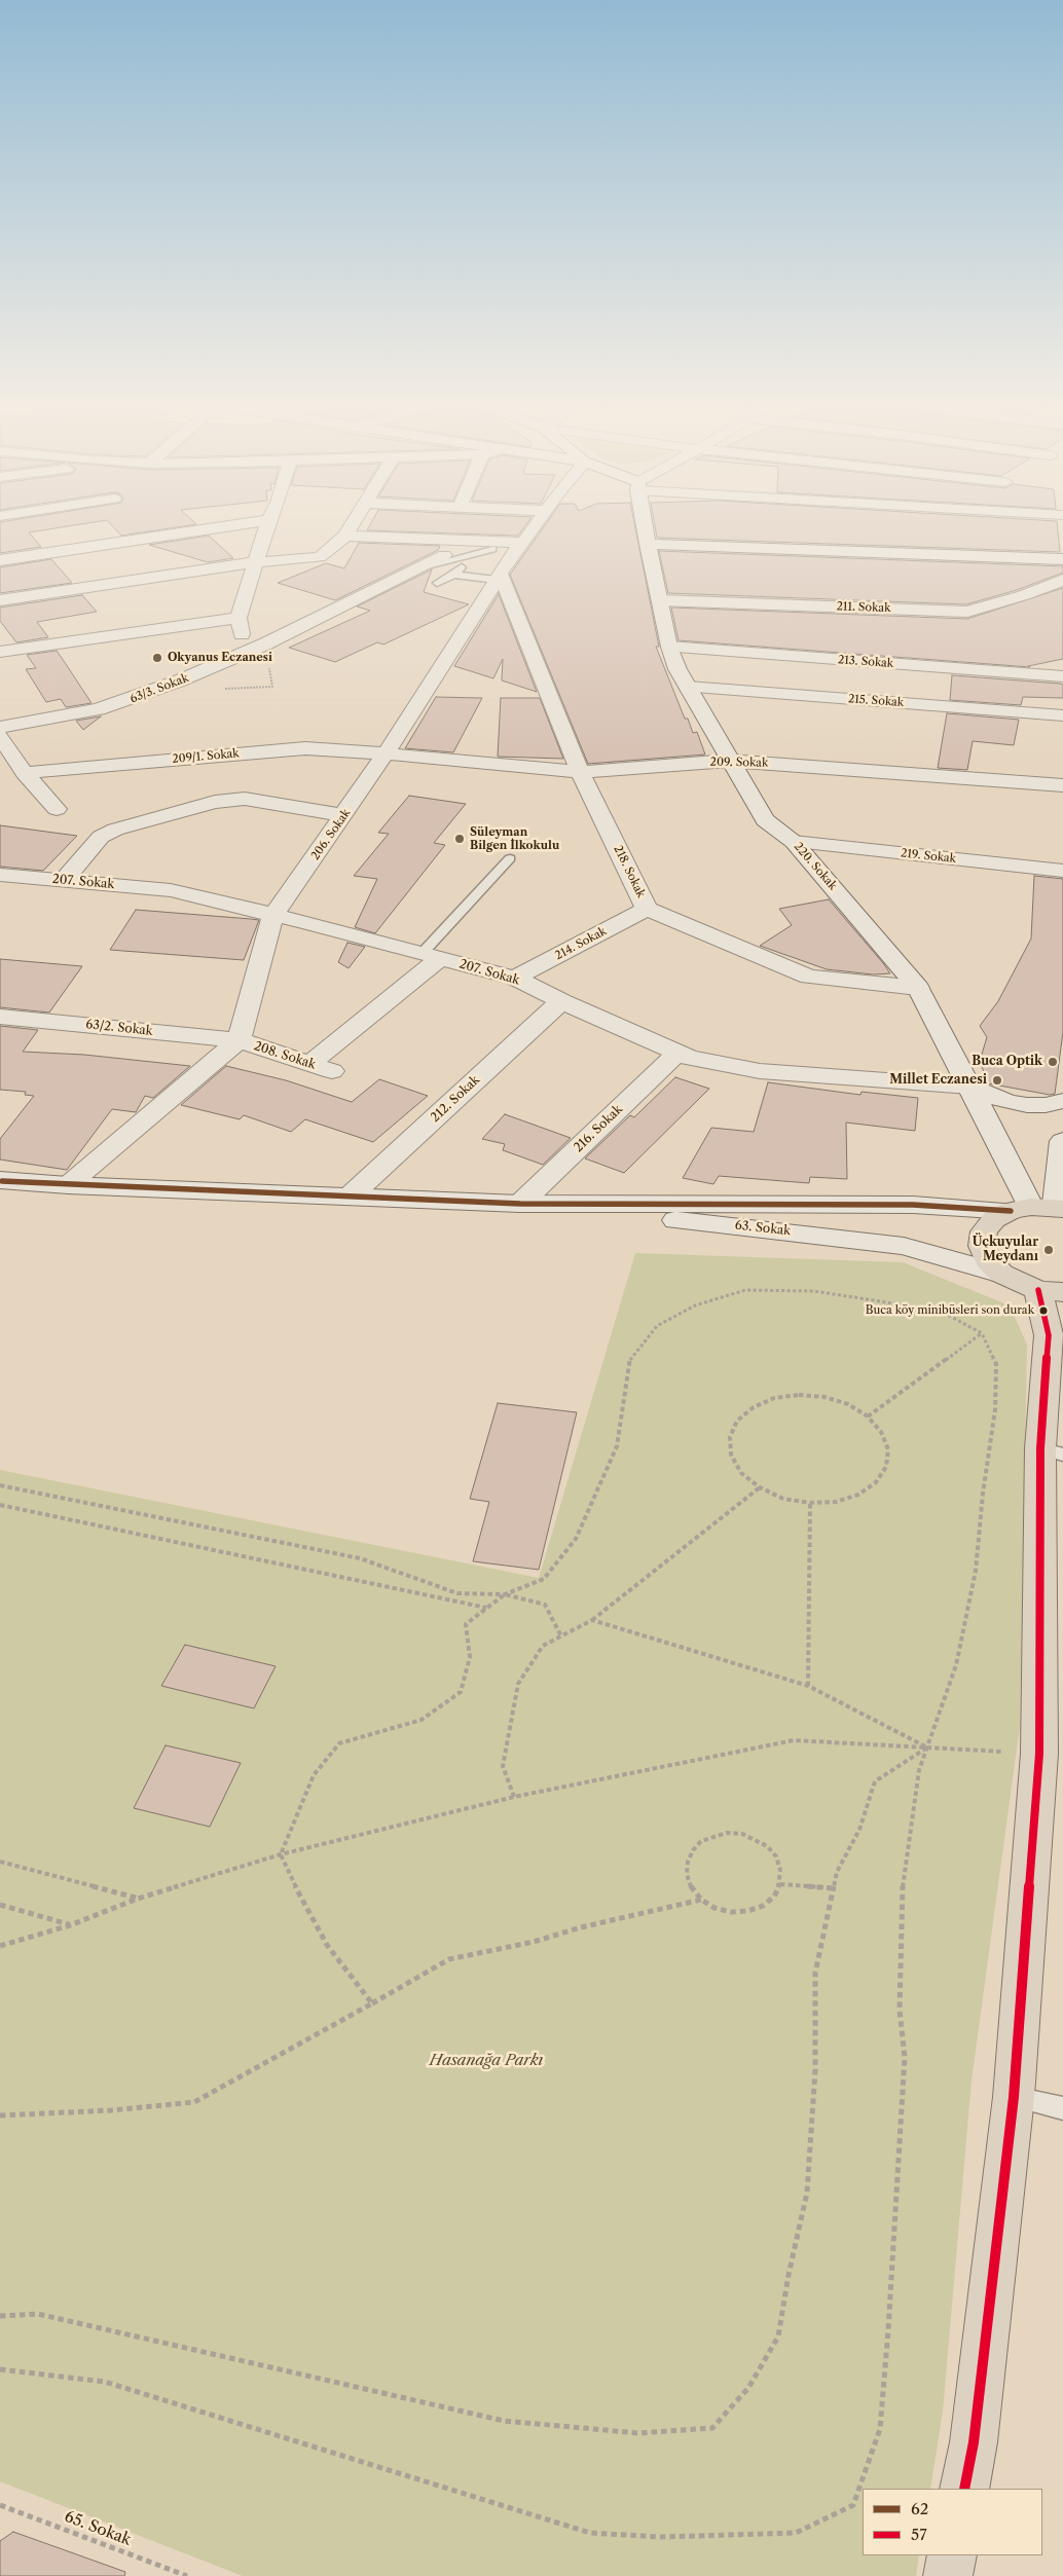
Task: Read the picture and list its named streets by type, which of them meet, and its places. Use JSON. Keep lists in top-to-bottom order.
{
  "streets": {
    "street": [
      "211. Sokak",
      "213. Sokak",
      "63/3. Sokak",
      "215. Sokak",
      "209/1. Sokak",
      "209. Sokak",
      "206. Sokak",
      "219. Sokak",
      "220. Sokak",
      "218. Sokak",
      "207. Sokak",
      "214. Sokak",
      "63/2. Sokak",
      "208. Sokak",
      "212. Sokak",
      "216. Sokak",
      "63. Sokak"
    ],
    "path": ["65. Sokak"]
  },
  "crossings": [
    ["211. Sokak", "220. Sokak"],
    ["213. Sokak", "220. Sokak"],
    ["215. Sokak", "220. Sokak"],
    ["209/1. Sokak", "209. Sokak"],
    ["209/1. Sokak", "206. Sokak"],
    ["209. Sokak", "206. Sokak"],
    ["209. Sokak", "220. Sokak"],
    ["209. Sokak", "218. Sokak"],
    ["206. Sokak", "218. Sokak"],
    ["206. Sokak", "207. Sokak"],
    ["206. Sokak", "63/2. Sokak"],
    ["206. Sokak", "208. Sokak"],
    ["219. Sokak", "220. Sokak"],
    ["220. Sokak", "218. Sokak"],
    ["220. Sokak", "207. Sokak"],
    ["220. Sokak", "63. Sokak"],
    ["218. Sokak", "214. Sokak"],
    ["207. Sokak", "214. Sokak"],
    ["207. Sokak", "212. Sokak"],
    ["207. Sokak", "216. Sokak"],
    ["63/2. Sokak", "208. Sokak"],
    ["212. Sokak", "63. Sokak"],
    ["216. Sokak", "63. Sokak"]
  ],
  "parks": ["Hasanağa Parkı"],
  "places": [
    "Okyanus Eczanesi",
    "Süleyman Bilgen İlkokulu",
    "Buca Optik",
    "Millet Eczanesi",
    "Üçkuyular Meydanı",
    "Buca köy minibüsleri son durak"
  ],
  "lines": ["transit line 62", "transit line 57"],
  "legend": ["62", "57"]
}
